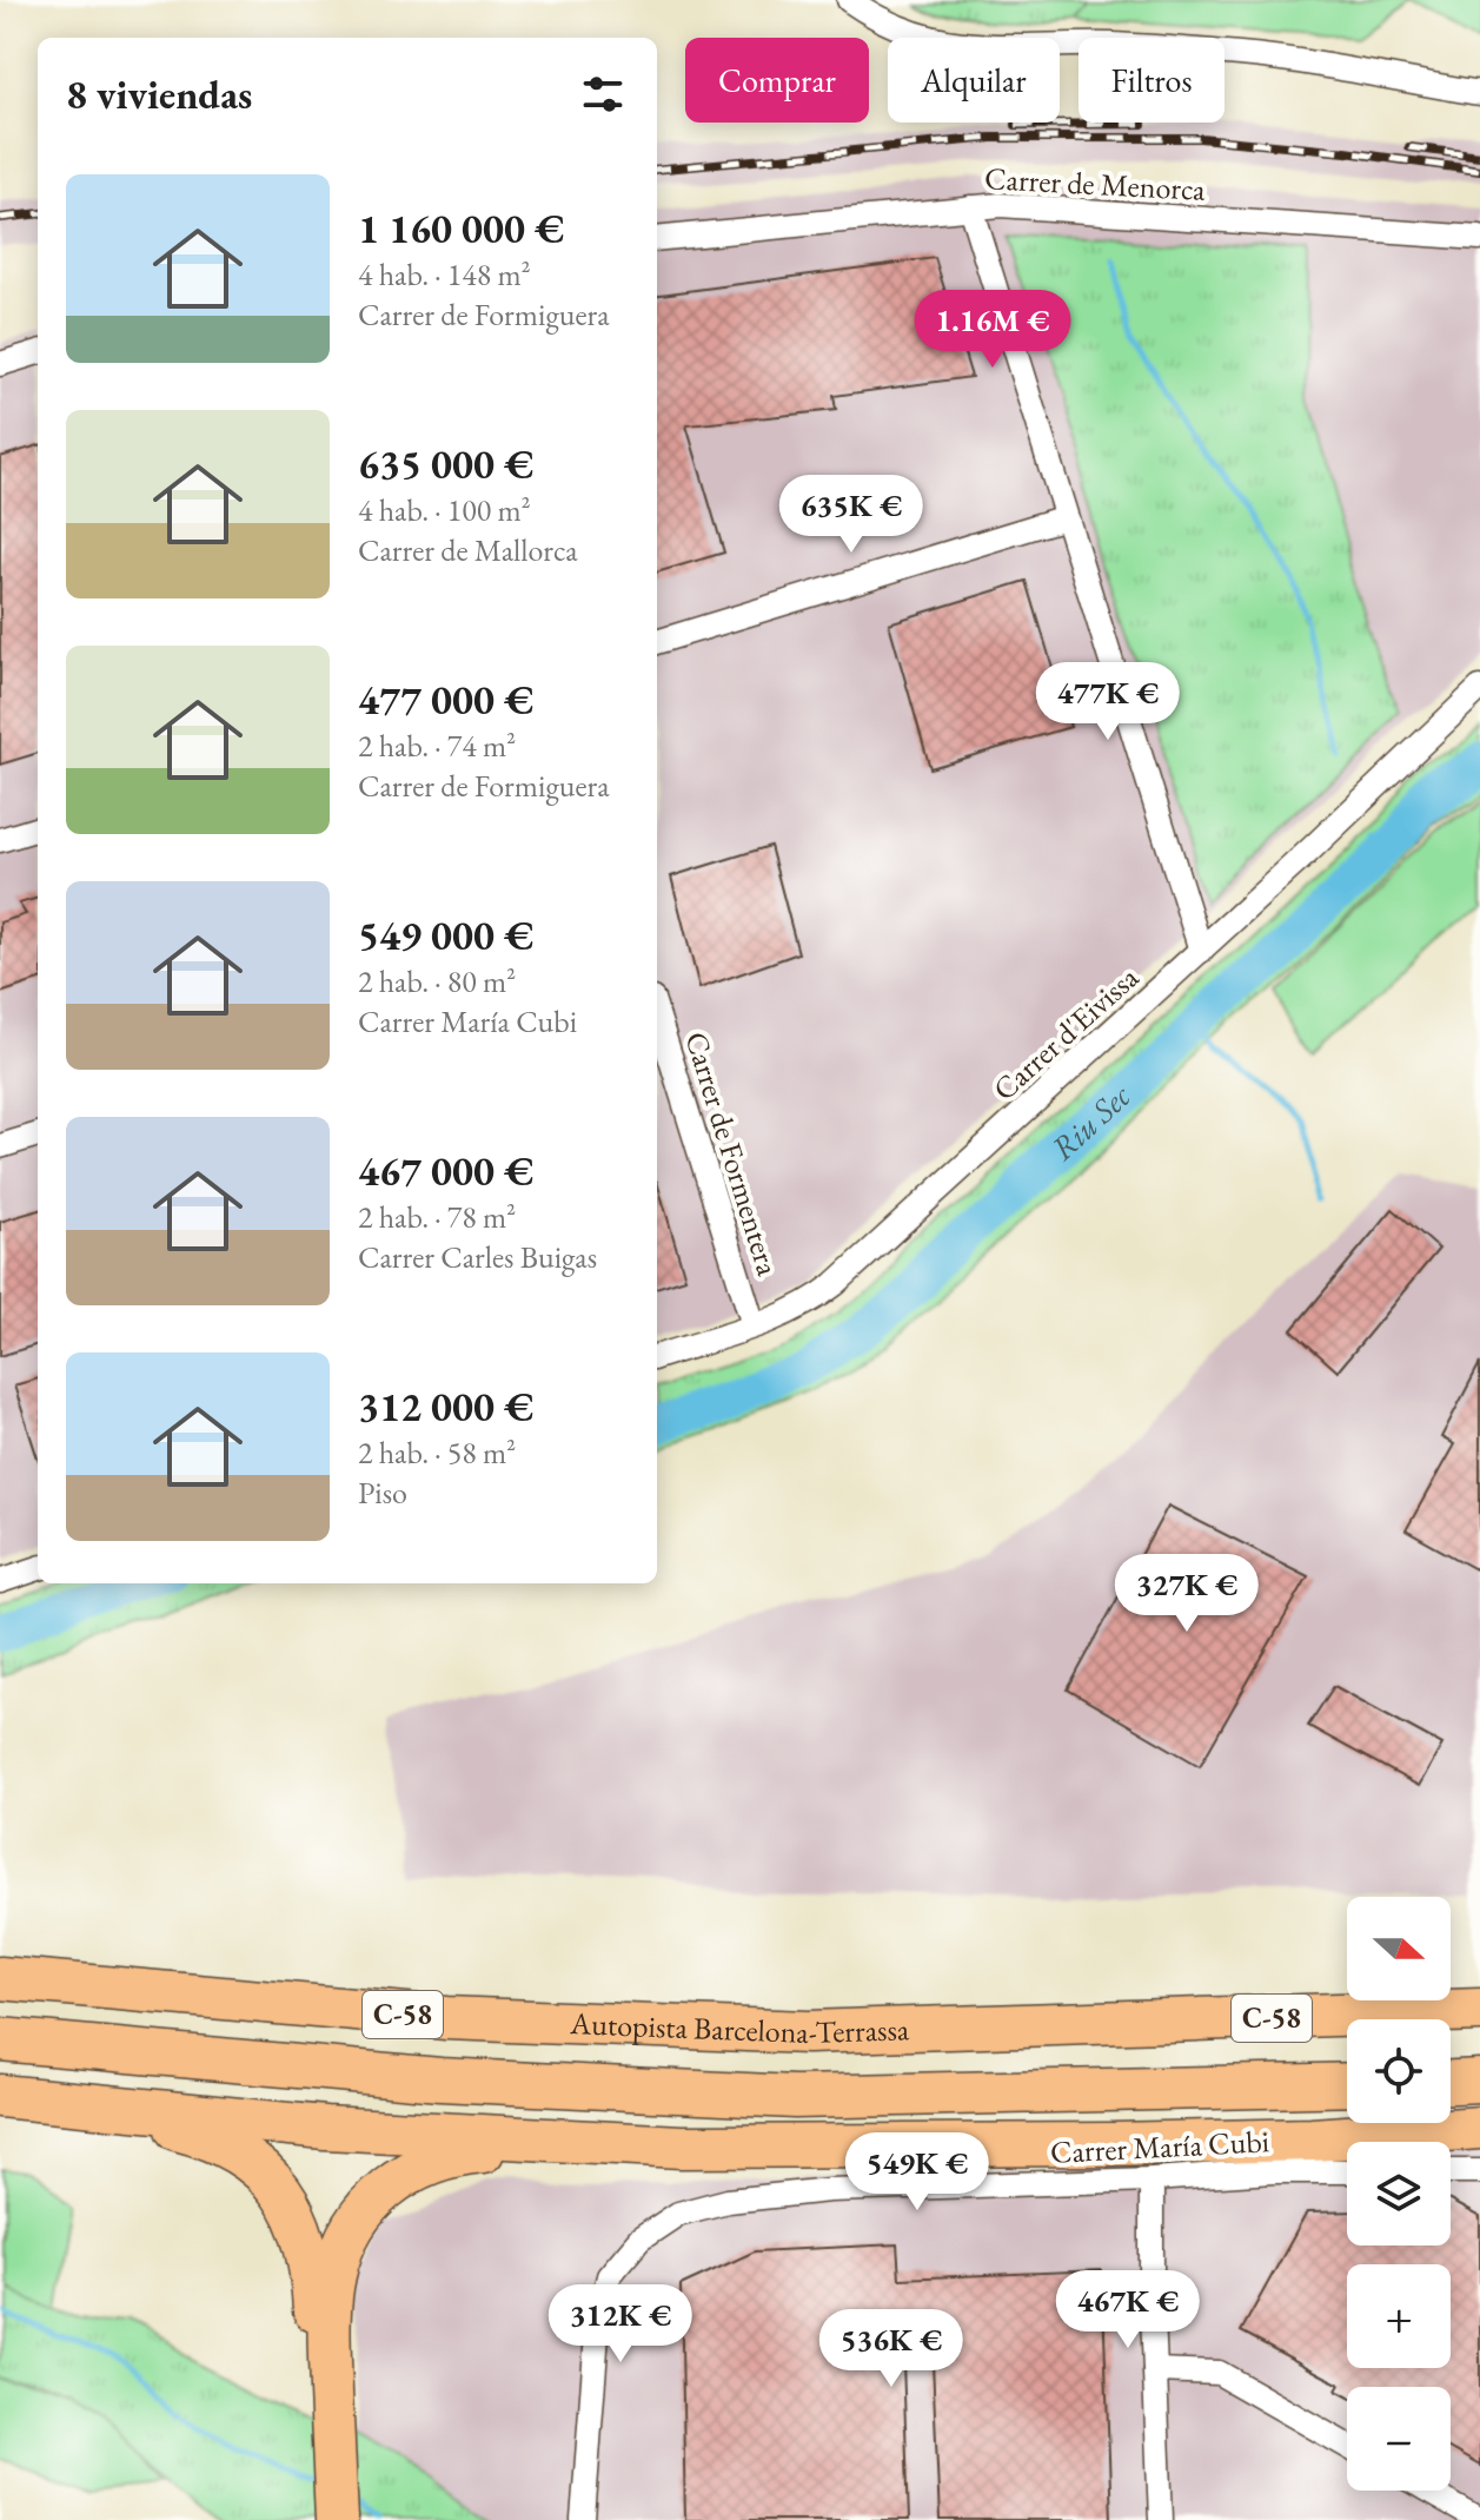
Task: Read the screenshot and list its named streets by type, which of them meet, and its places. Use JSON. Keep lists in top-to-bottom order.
{
  "streets": {
    "highway": ["C-58", "Autopista Barcelona-Terrassa"],
    "street": [
      "Carrer de Menorca",
      "Carrer d'Eivissa",
      "Carrer de Formentera",
      "Carrer María Cubi"
    ]
  },
  "crossings": [
    ["Carrer d'Eivissa", "Carrer de Formentera"]
  ],
  "water": ["Riu Sec"],
  "north": "right",
  "page": {
    "chip": ["Comprar", "Alquilar", "Filtros"],
    "heading": "8 viviendas",
    "list": [
      {
        "name": "1 160 000 €",
        "note": "4 hab. · 148 m² · Carrer de Formiguera"
      },
      {
        "name": "635 000 €",
        "note": "4 hab. · 100 m² · Carrer de Mallorca"
      },
      {
        "name": "477 000 €",
        "note": "2 hab. · 74 m² · Carrer de Formiguera"
      },
      {
        "name": "549 000 €",
        "note": "2 hab. · 80 m² · Carrer María Cubi"
      },
      {
        "name": "467 000 €",
        "note": "2 hab. · 78 m² · Carrer Carles Buigas"
      },
      {
        "name": "312 000 €",
        "note": "2 hab. · 58 m² · Piso"
      }
    ],
    "price": [
      "1.16M €",
      "635K €",
      "477K €",
      "327K €",
      "549K €",
      "467K €",
      "312K €",
      "536K €"
    ],
    "map_buttons": ["+", "−"]
  }
}
